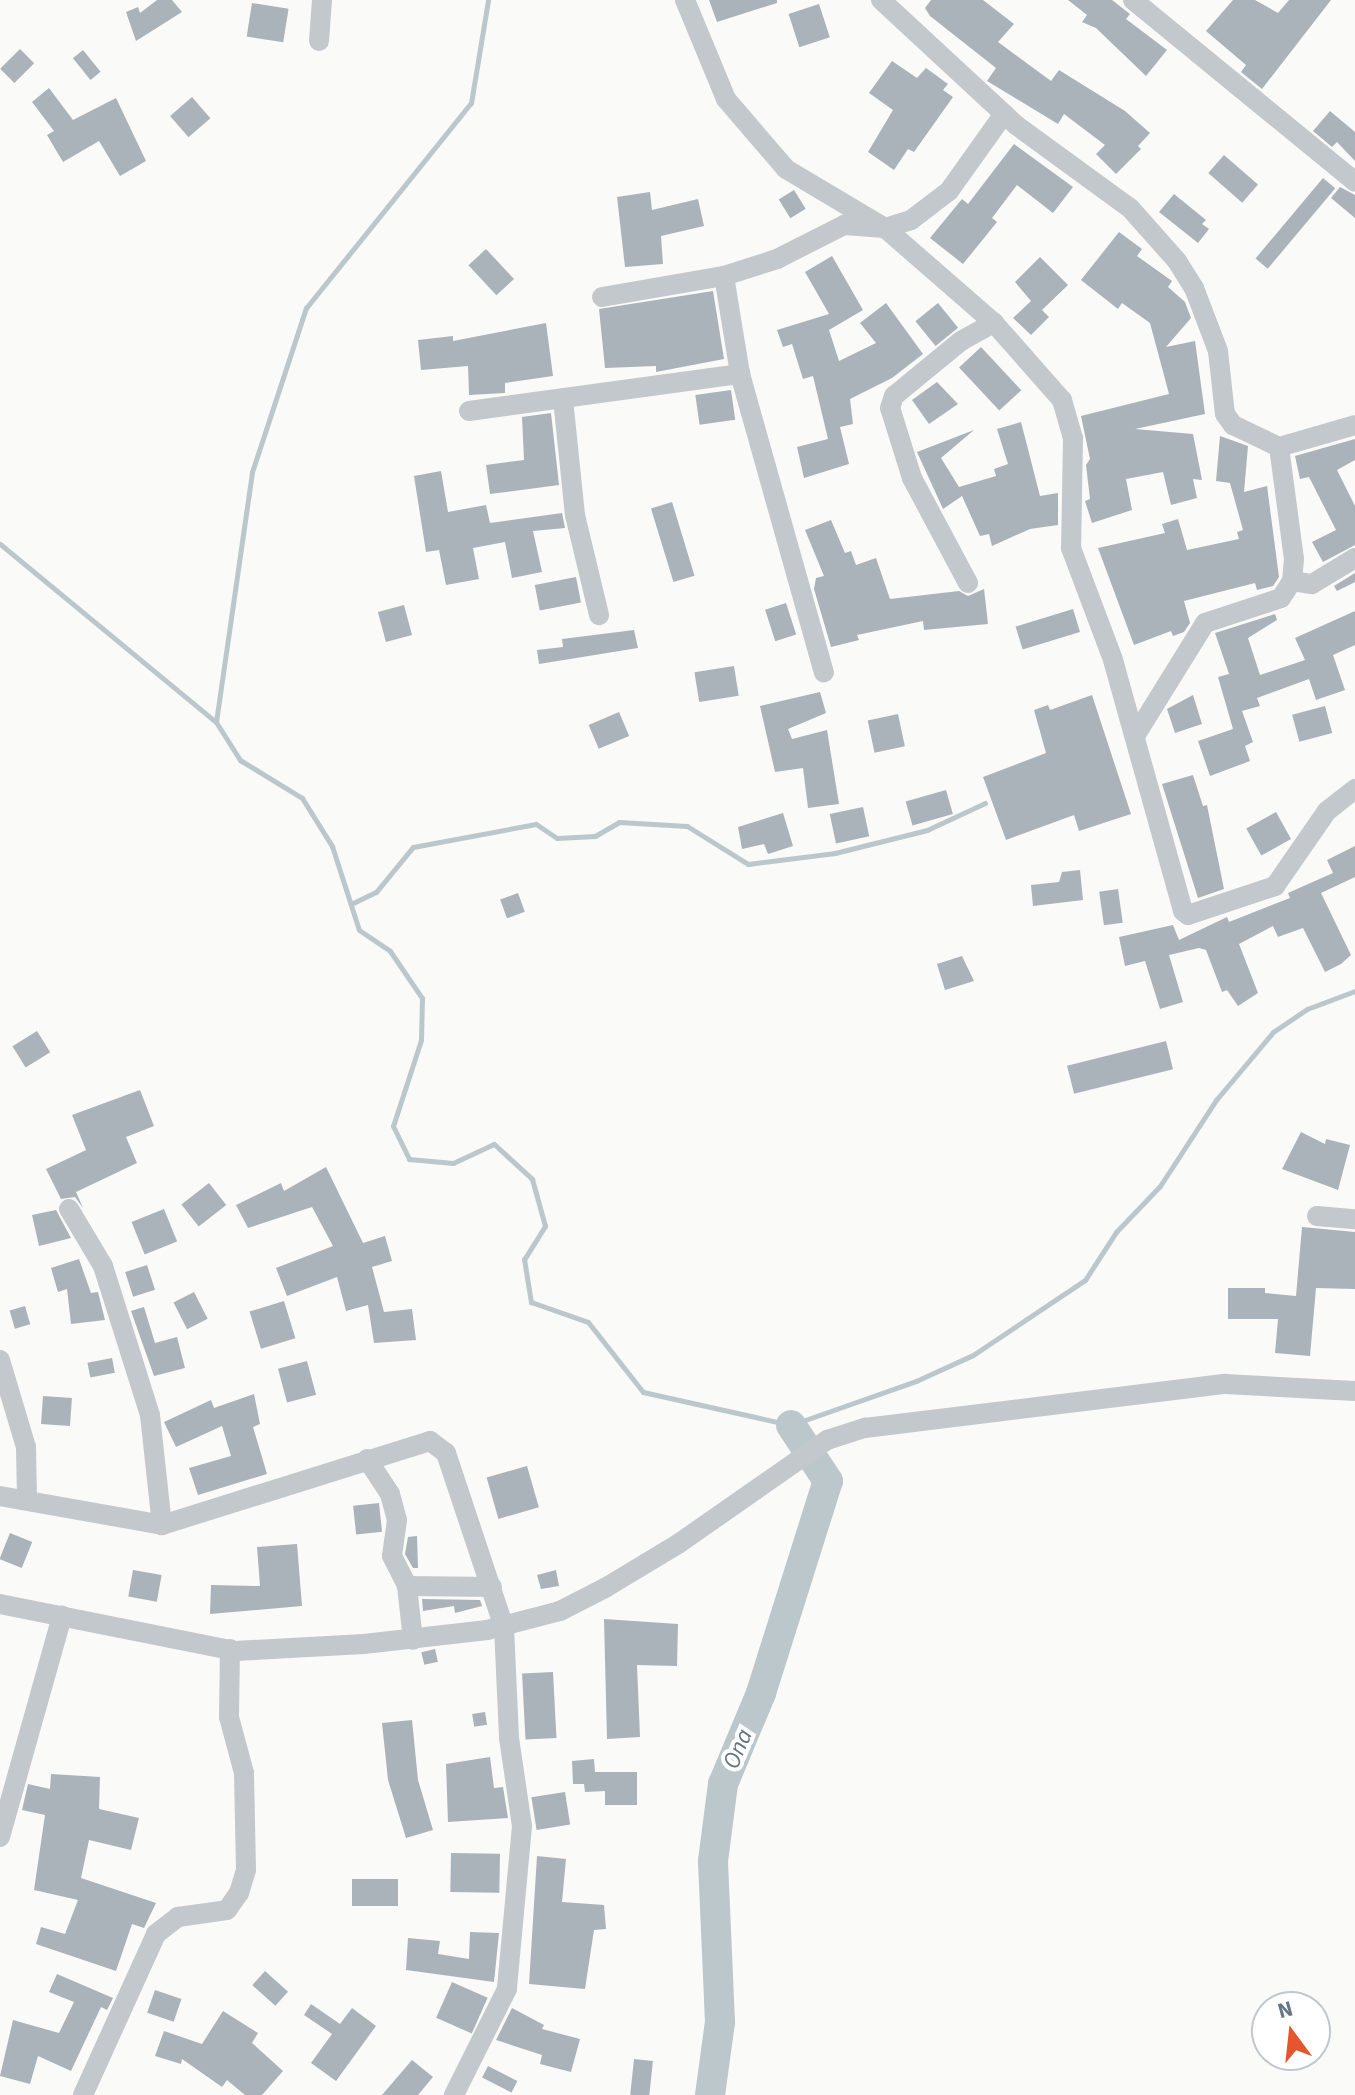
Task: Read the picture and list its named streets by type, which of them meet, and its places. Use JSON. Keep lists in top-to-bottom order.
{
  "water": ["Ona"],
  "north": "top"
}
